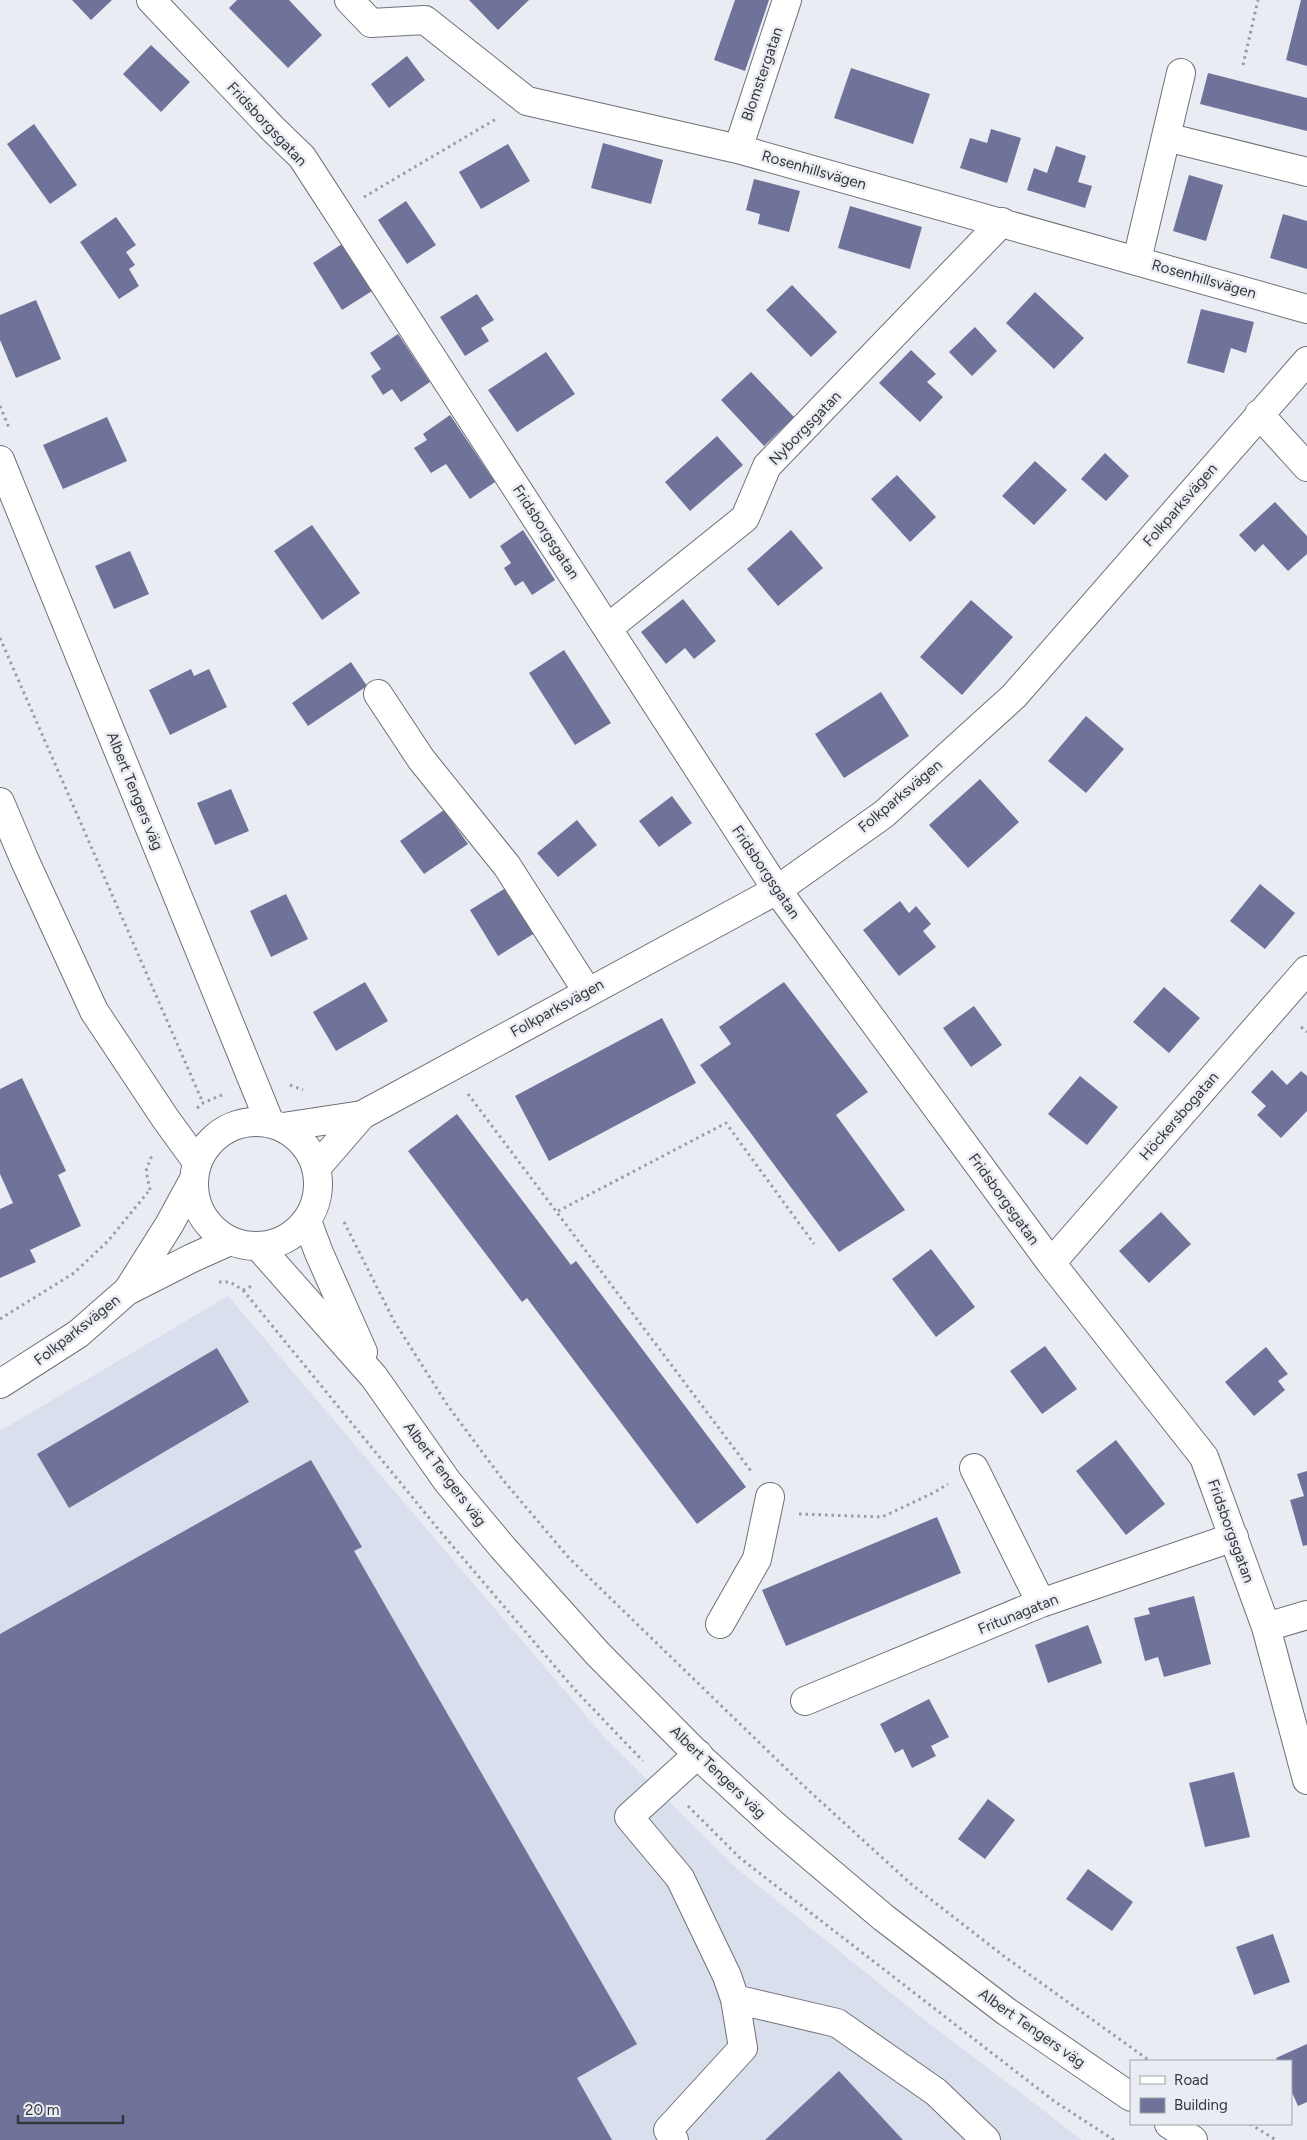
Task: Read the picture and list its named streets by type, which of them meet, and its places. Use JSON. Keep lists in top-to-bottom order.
{
  "streets": {
    "street": [
      "Blomstergatan",
      "Fridsborgsgatan",
      "Rosenhillsvägen",
      "Nyborgsgatan",
      "Folkparksvägen",
      "Albert Tengers väg",
      "Höckersbogatan",
      "Fritunagatan"
    ]
  },
  "crossings": [
    ["Blomstergatan", "Rosenhillsvägen"],
    ["Fridsborgsgatan", "Nyborgsgatan"],
    ["Fridsborgsgatan", "Folkparksvägen"],
    ["Fridsborgsgatan", "Höckersbogatan"],
    ["Fridsborgsgatan", "Fritunagatan"],
    ["Rosenhillsvägen", "Nyborgsgatan"],
    ["Folkparksvägen", "Albert Tengers väg"]
  ],
  "legend": ["Road", "Building"],
  "scale_bar": "20 m"
}
